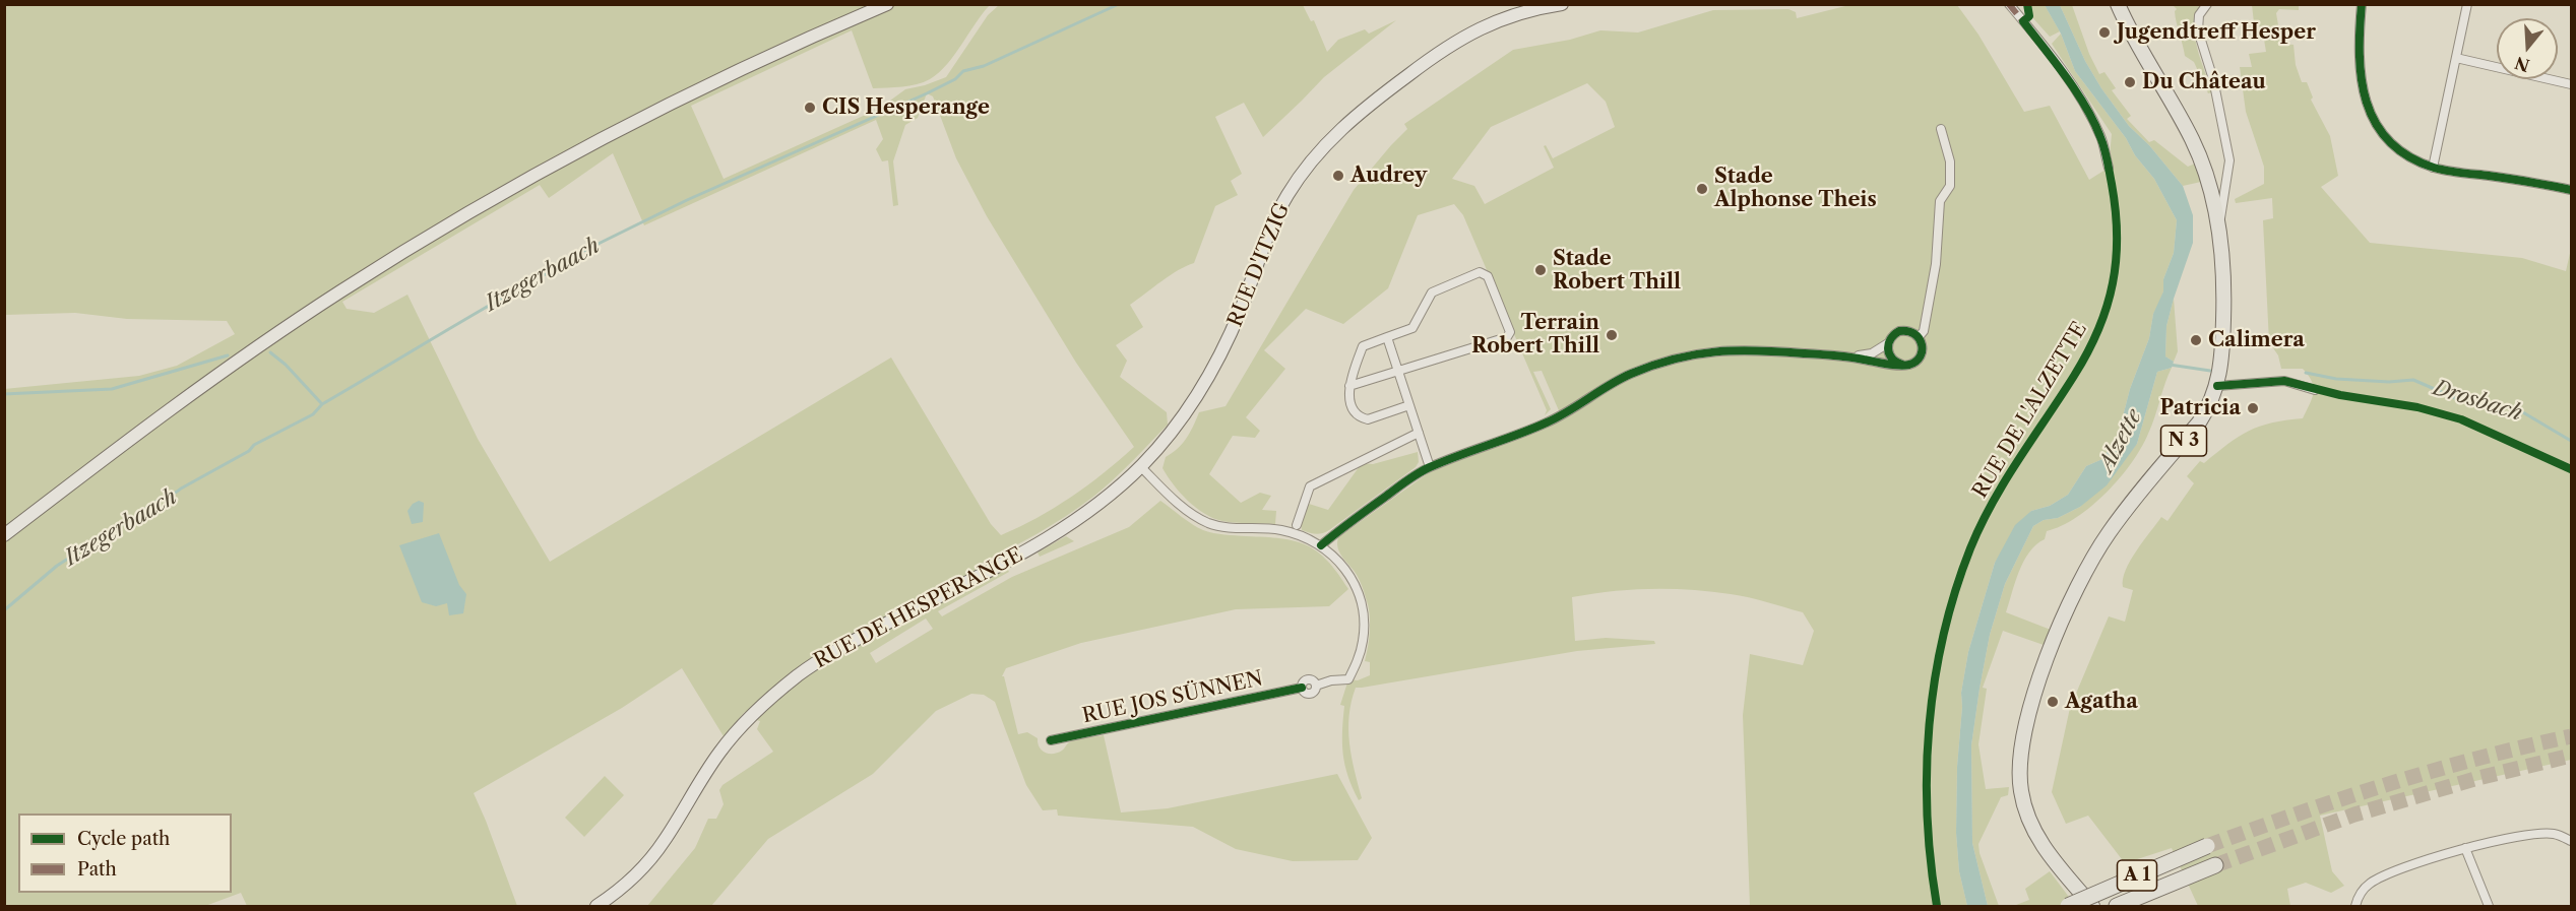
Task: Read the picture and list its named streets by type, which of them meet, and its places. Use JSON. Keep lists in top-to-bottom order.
{
  "streets": {
    "highway": ["A 1"],
    "main road": ["RUE D'ITZIG", "N 3", "RUE DE HESPERANGE"],
    "street": ["RUE JOS SÜNNEN"],
    "cycle path": ["RUE DE L'ALZETTE"]
  },
  "crossings": [
    ["RUE D'ITZIG", "RUE DE HESPERANGE"]
  ],
  "water": ["Itzegerbaach", "Drosbach", "Alzette"],
  "places": [
    "Jugendtreff Hesper",
    "Du Château",
    "CIS Hesperange",
    "Audrey",
    "Stade Alphonse Theis",
    "Stade Robert Thill",
    "Terrain Robert Thill",
    "Calimera",
    "Patricia",
    "Agatha"
  ],
  "legend": ["Cycle path", "Path"],
  "north": "bottom"
}
